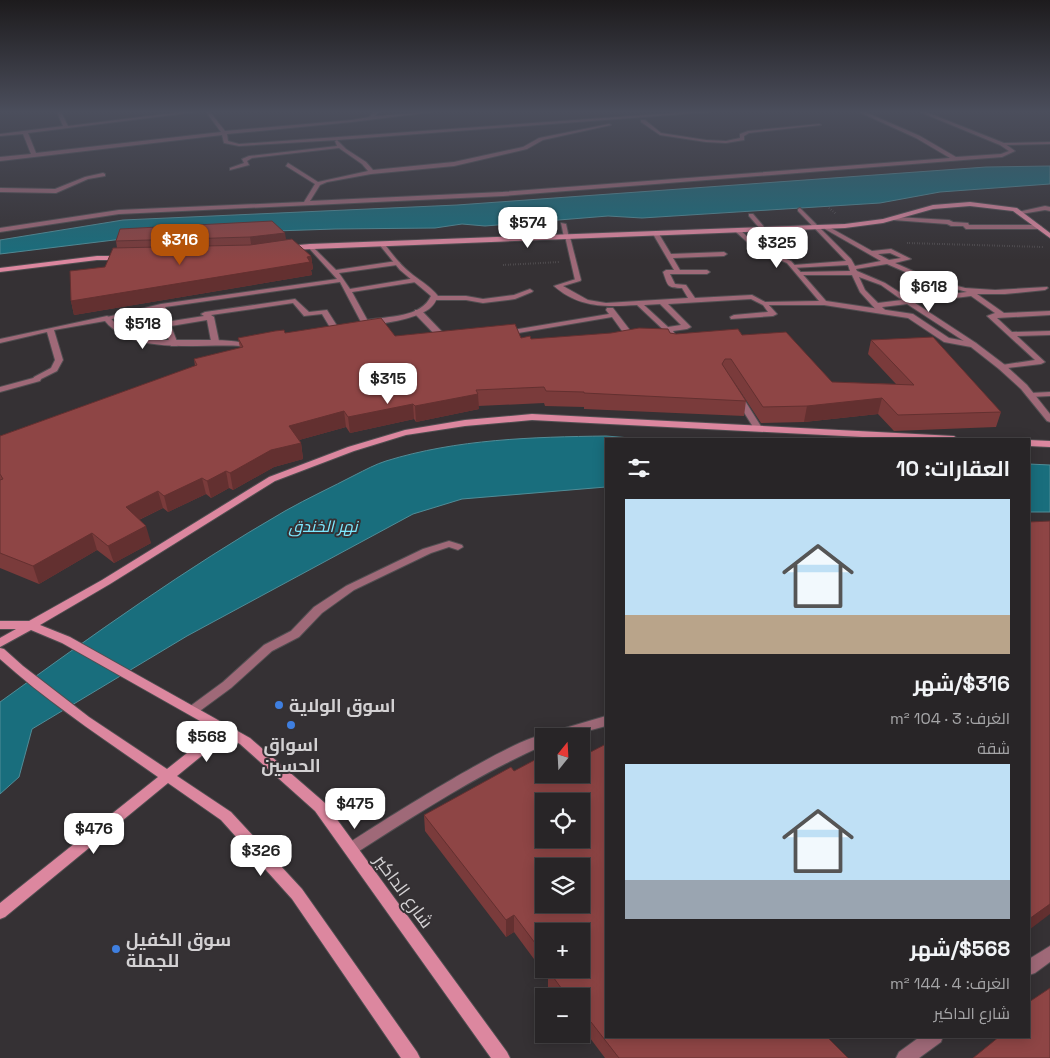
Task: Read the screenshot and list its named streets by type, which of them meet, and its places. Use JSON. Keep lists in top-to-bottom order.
{
  "streets": {
    "street": ["شارع الداكير"]
  },
  "water": ["نهر الخندق"],
  "places": ["اسوق الولاية", "اسواق الحسين", "سوق الكفيل للجملة"],
  "north": "top",
  "page": {
    "price": [
      "$574",
      "$316",
      "$325",
      "$618",
      "$518",
      "$315",
      "$568",
      "$475",
      "$476",
      "$326"
    ],
    "heading": "العقارات: 10",
    "list": [
      {
        "name": "$316/شهر",
        "note": "الغرف: 3 · 104 m² · شقة"
      },
      {
        "name": "$568/شهر",
        "note": "الغرف: 4 · 144 m² · شارع الداكير"
      }
    ],
    "map_buttons": ["+", "−"]
  }
}
